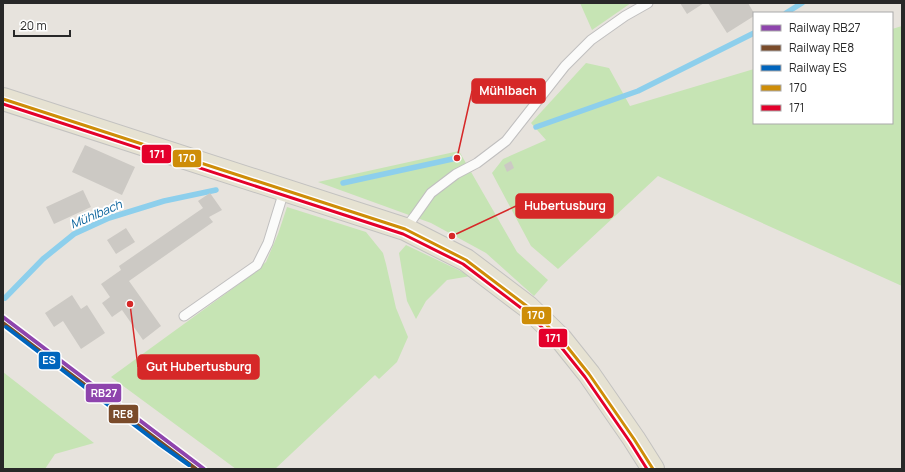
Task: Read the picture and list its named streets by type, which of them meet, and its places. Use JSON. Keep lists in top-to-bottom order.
{
  "water": ["Mühlbach"],
  "places": ["Mühlbach", "Hubertusburg", "Gut Hubertusburg"],
  "lines": [
    "transit line 170",
    "transit line 171",
    "rail line RB27",
    "rail line RE8",
    "rail line ES"
  ],
  "legend": [
    "Railway RB27",
    "Railway RE8",
    "Railway ES",
    "170",
    "171"
  ],
  "scale_bar": "20 m"
}
